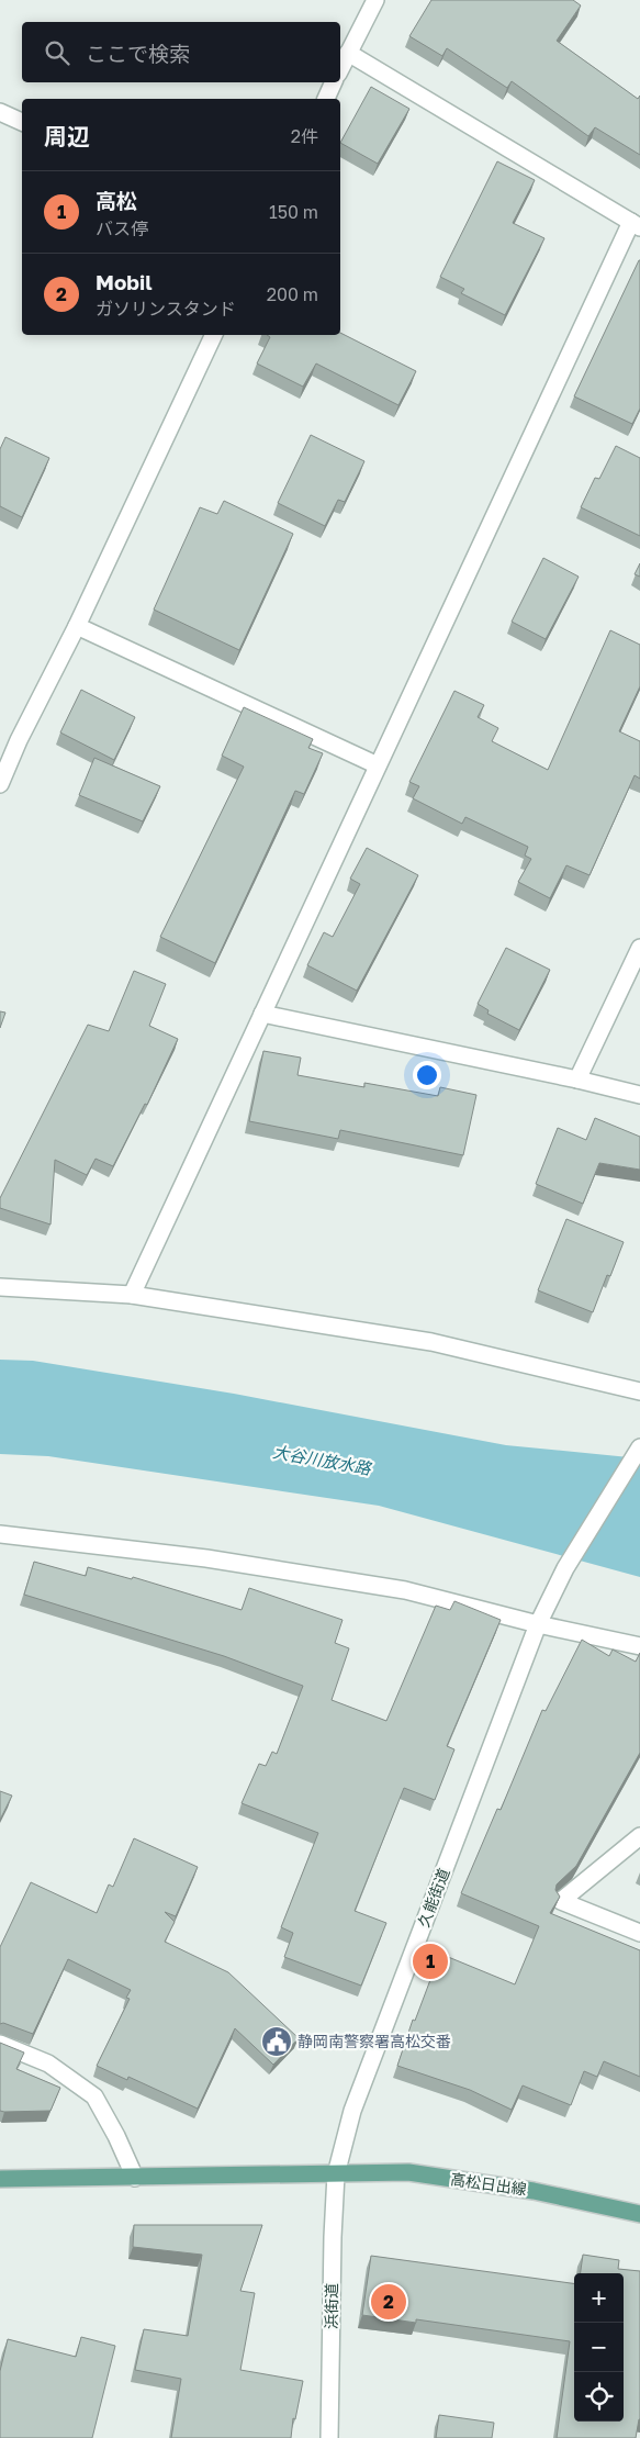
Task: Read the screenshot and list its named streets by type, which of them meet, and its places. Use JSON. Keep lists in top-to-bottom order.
{
  "streets": {
    "main road": ["高松日出線"],
    "street": ["久能街道", "浜街道"]
  },
  "crossings": [
    ["久能街道", "高松日出線"],
    ["久能街道", "浜街道"],
    ["高松日出線", "浜街道"]
  ],
  "water": ["大谷川放水路"],
  "places": {
    "public building": ["静岡南警察署高松交番"]
  },
  "page": {
    "search": "ここで検索",
    "heading": ["周辺", "2件"],
    "list": [
      {
        "mark": "1",
        "name": "高松",
        "note": "バス停",
        "value": "150 m"
      },
      {
        "mark": "2",
        "name": "Mobil",
        "note": "ガソリンスタンド",
        "value": "200 m"
      }
    ],
    "pins": ["1", "2"],
    "map_buttons": ["+", "−"]
  }
}
